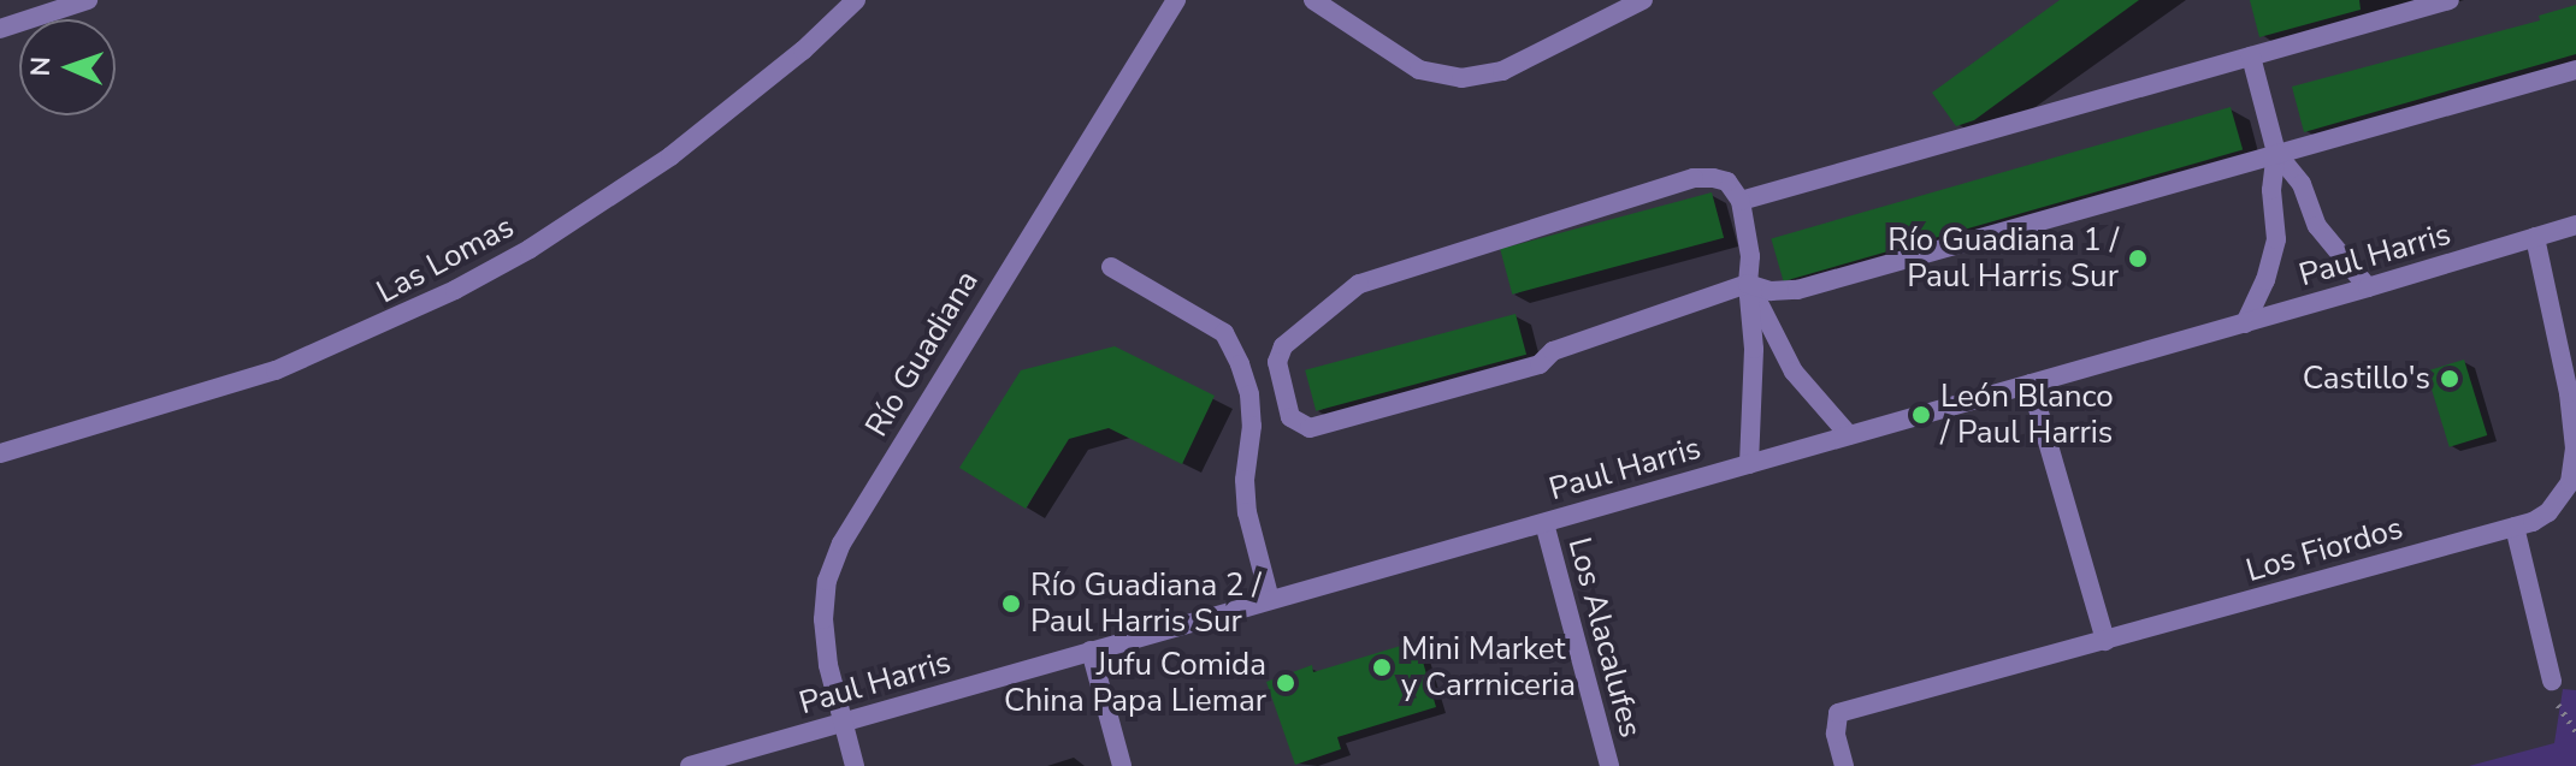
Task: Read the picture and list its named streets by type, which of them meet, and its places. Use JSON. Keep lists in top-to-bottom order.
{
  "streets": {
    "street": [
      "Paul Harris",
      "Las Lomas",
      "Río Guadiana",
      "Los Fiordos",
      "Los Alacalufes"
    ]
  },
  "crossings": [
    ["Paul Harris", "Río Guadiana"],
    ["Paul Harris", "Los Fiordos"],
    ["Paul Harris", "Los Alacalufes"]
  ],
  "places": [
    "Río Guadiana 1 / Paul Harris Sur",
    "Castillo's",
    "León Blanco / Paul Harris",
    "Río Guadiana 2 / Paul Harris Sur",
    "Mini Market y Carrniceria",
    "Jufu Comida China Papa Liemar"
  ],
  "north": "left"
}
